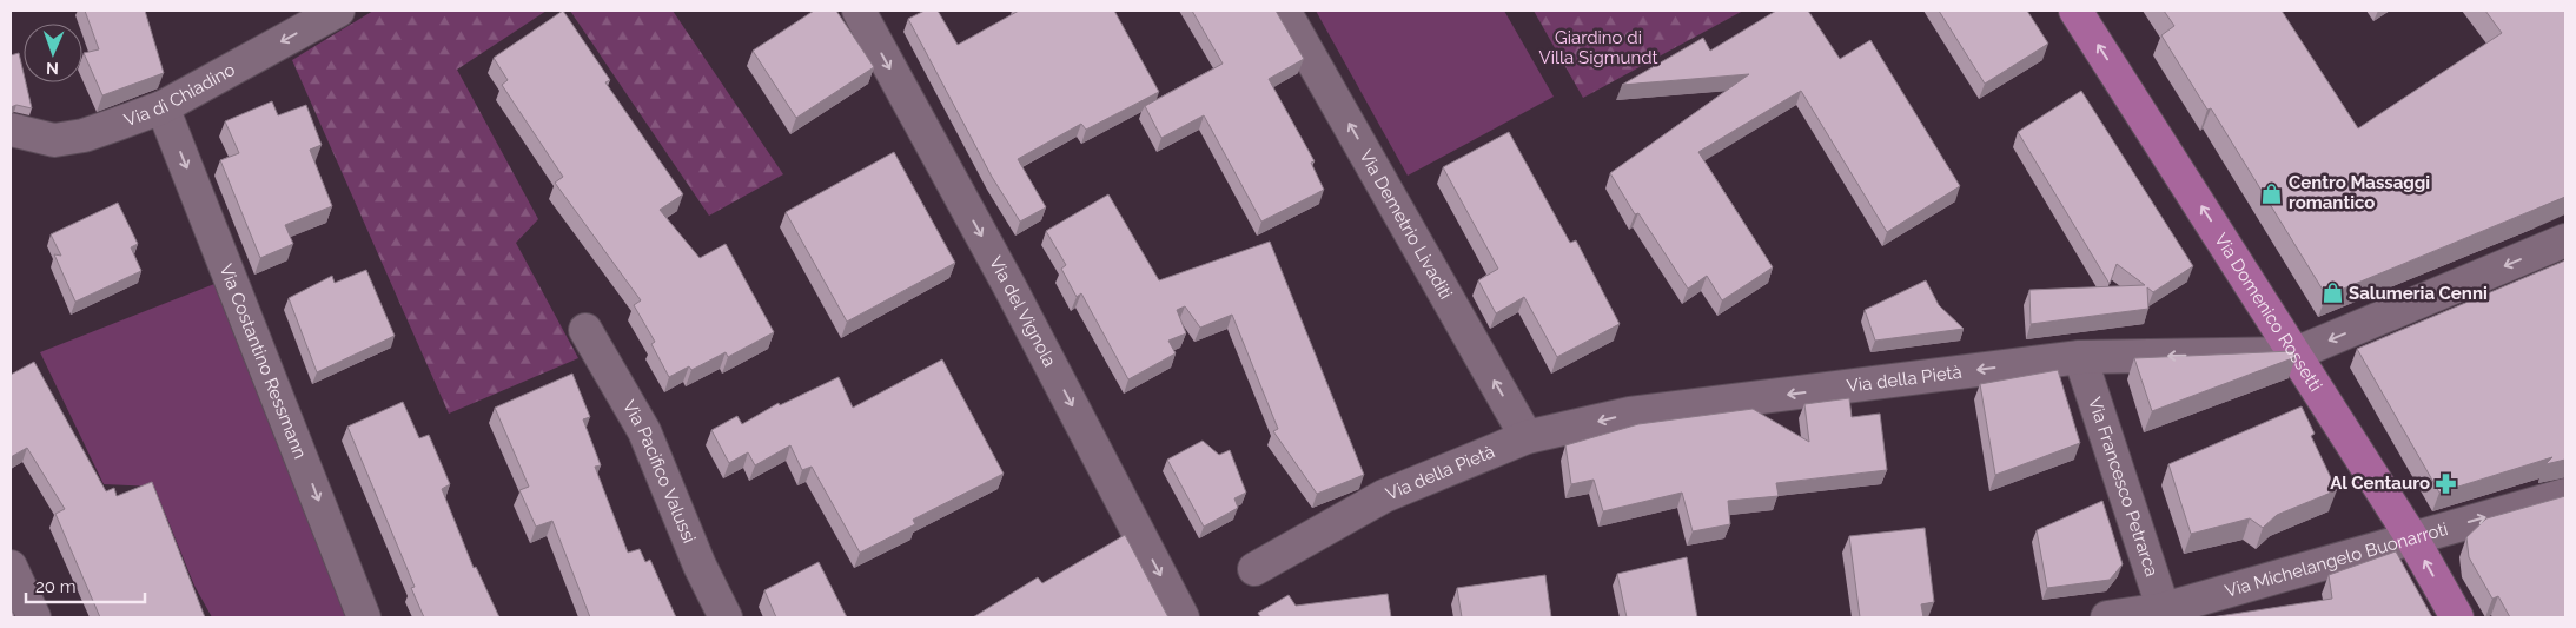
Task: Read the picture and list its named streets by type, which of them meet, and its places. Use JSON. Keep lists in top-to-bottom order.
{
  "streets": {
    "main road": ["Via Domenico Rossetti"],
    "street": [
      "Via di Chiadino",
      "Via Demetrio Livaditi",
      "Via del Vignola",
      "Via Costantino Ressmann",
      "Via della Pietà",
      "Via Pacifico Valussi",
      "Via Francesco Petrarca",
      "Via Michelangelo Buonarroti"
    ]
  },
  "crossings": [
    ["Via di Chiadino", "Via Costantino Ressmann"],
    ["Via Demetrio Livaditi", "Via della Pietà"],
    ["Via Domenico Rossetti", "Via della Pietà"],
    ["Via Domenico Rossetti", "Via Michelangelo Buonarroti"],
    ["Via della Pietà", "Via Francesco Petrarca"],
    ["Via Francesco Petrarca", "Via Michelangelo Buonarroti"]
  ],
  "one_way": [
    "Via di Chiadino",
    "Via Demetrio Livaditi",
    "Via del Vignola",
    "Via Domenico Rossetti",
    "Via Costantino Ressmann",
    "Via della Pietà"
  ],
  "parks": ["Giardino di Villa Sigmundt"],
  "places": {
    "shop": ["Centro Massaggi romantico", "Salumeria Cenni"],
    "pharmacy": ["Al Centauro"]
  },
  "scale_bar": "20 m",
  "north": "bottom"
}
